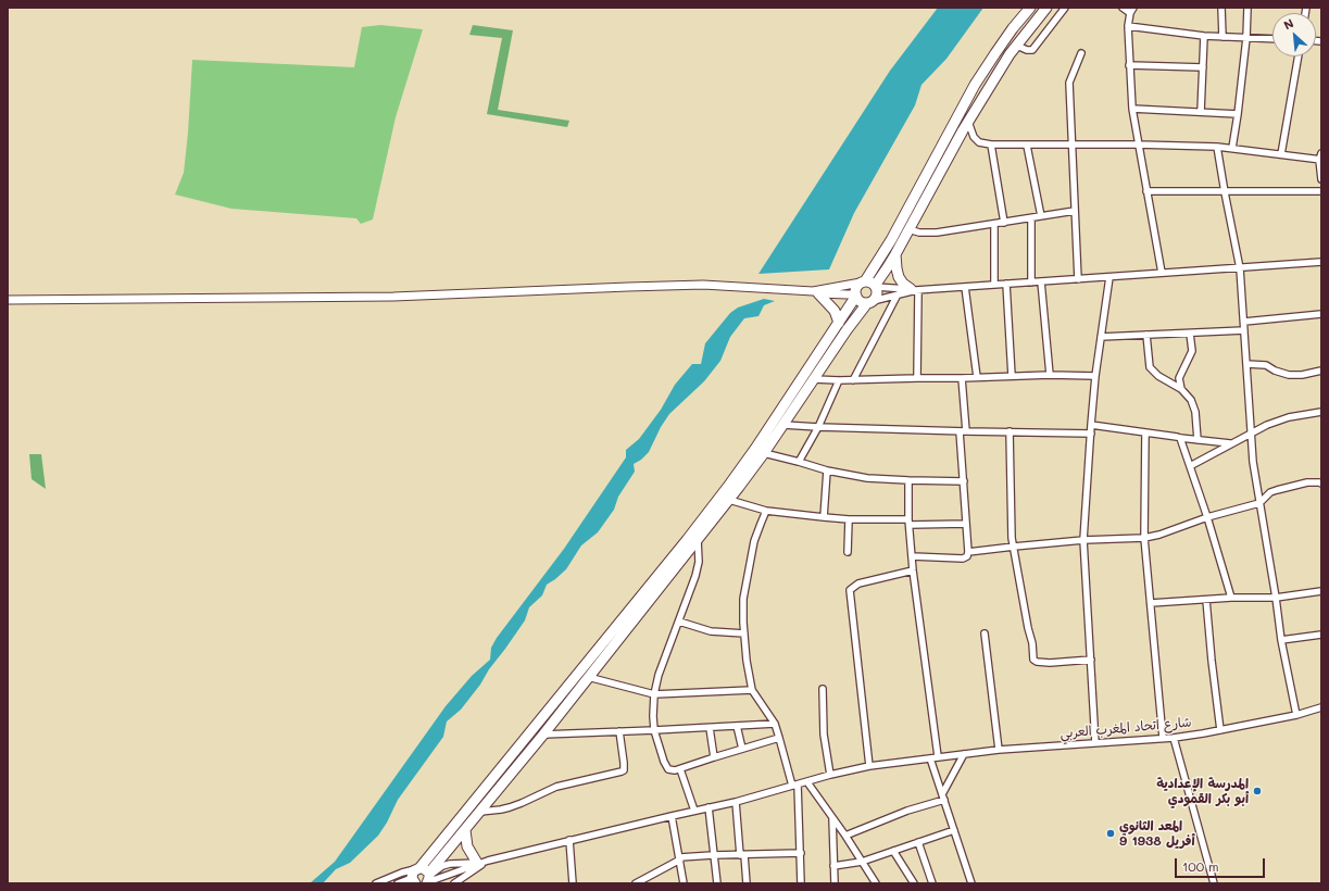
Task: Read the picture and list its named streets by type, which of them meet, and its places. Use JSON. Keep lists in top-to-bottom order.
{
  "streets": {
    "street": ["شارع اتحاد المغرب العربي"]
  },
  "places": ["المدرسة الإعدادية أبو بكر القمودي", "المعد الثانوي 9 أفريل 1938"],
  "scale_bar": "100 m",
  "north": "top left"
}
